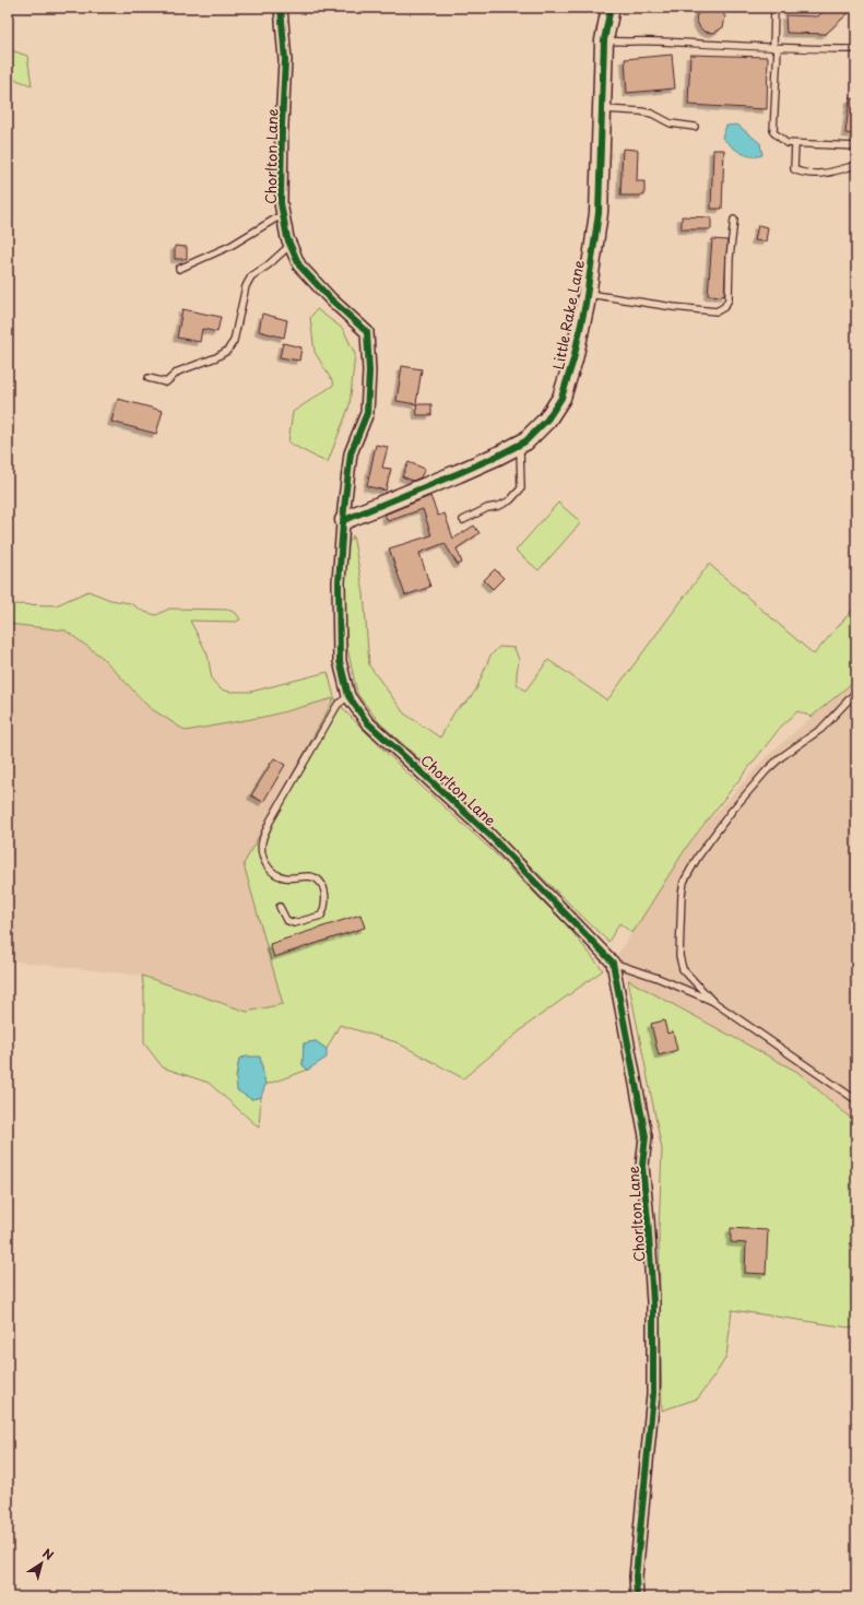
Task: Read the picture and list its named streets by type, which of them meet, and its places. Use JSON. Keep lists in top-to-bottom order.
{
  "streets": {
    "street": ["Chorlton Lane", "Little Rake Lane"]
  },
  "crossings": [
    ["Chorlton Lane", "Little Rake Lane"]
  ],
  "north": "top right"
}
